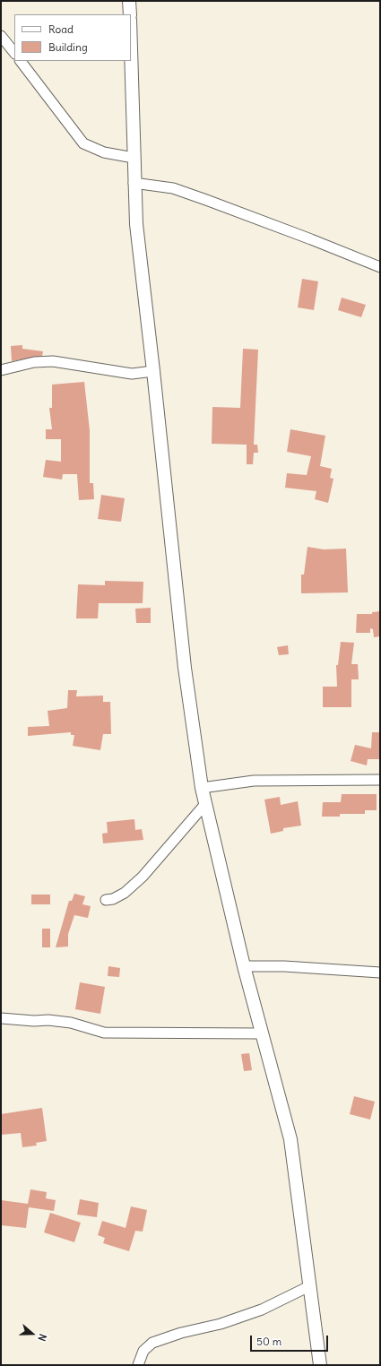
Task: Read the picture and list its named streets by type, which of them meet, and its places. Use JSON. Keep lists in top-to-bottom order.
{
  "legend": ["Road", "Building"],
  "scale_bar": "50 m",
  "north": "right"
}
